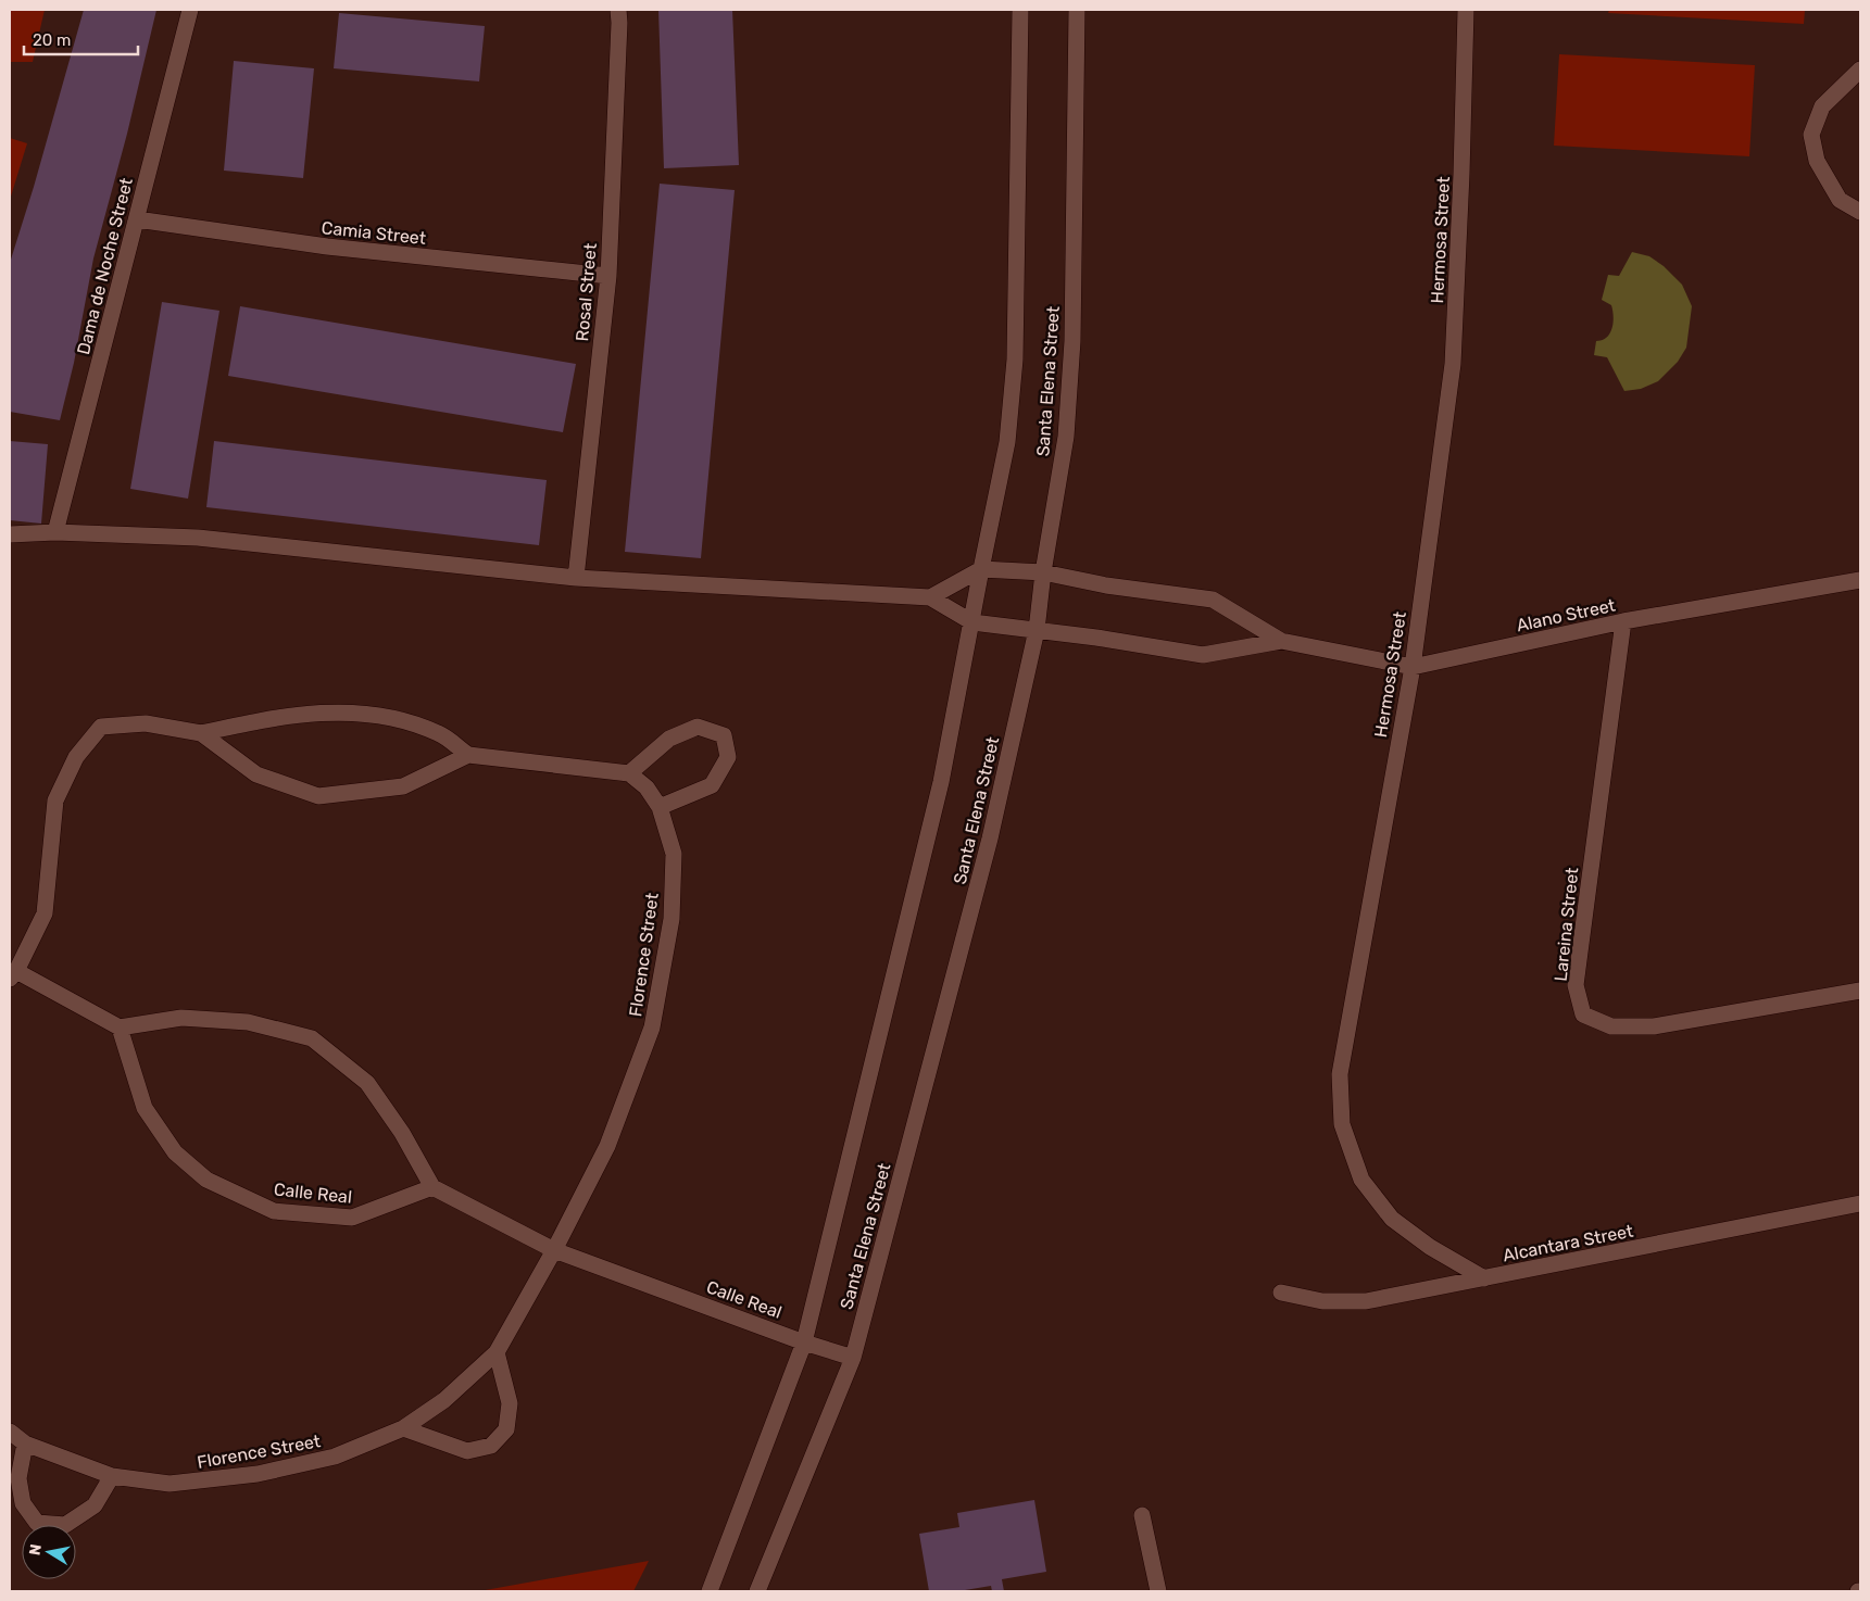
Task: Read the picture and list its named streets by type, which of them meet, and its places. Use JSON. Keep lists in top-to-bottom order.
{
  "streets": {
    "street": [
      "Camia Street",
      "Hermosa Street",
      "Dama de Noche Street",
      "Rosal Street",
      "Santa Elena Street",
      "Alano Street",
      "Lareina Street",
      "Florence Street",
      "Calle Real",
      "Alcantara Street"
    ]
  },
  "crossings": [
    ["Camia Street", "Dama de Noche Street"],
    ["Camia Street", "Rosal Street"],
    ["Hermosa Street", "Alano Street"],
    ["Hermosa Street", "Alcantara Street"],
    ["Santa Elena Street", "Calle Real"],
    ["Alano Street", "Lareina Street"],
    ["Florence Street", "Calle Real"]
  ],
  "scale_bar": "20 m",
  "north": "left"
}
